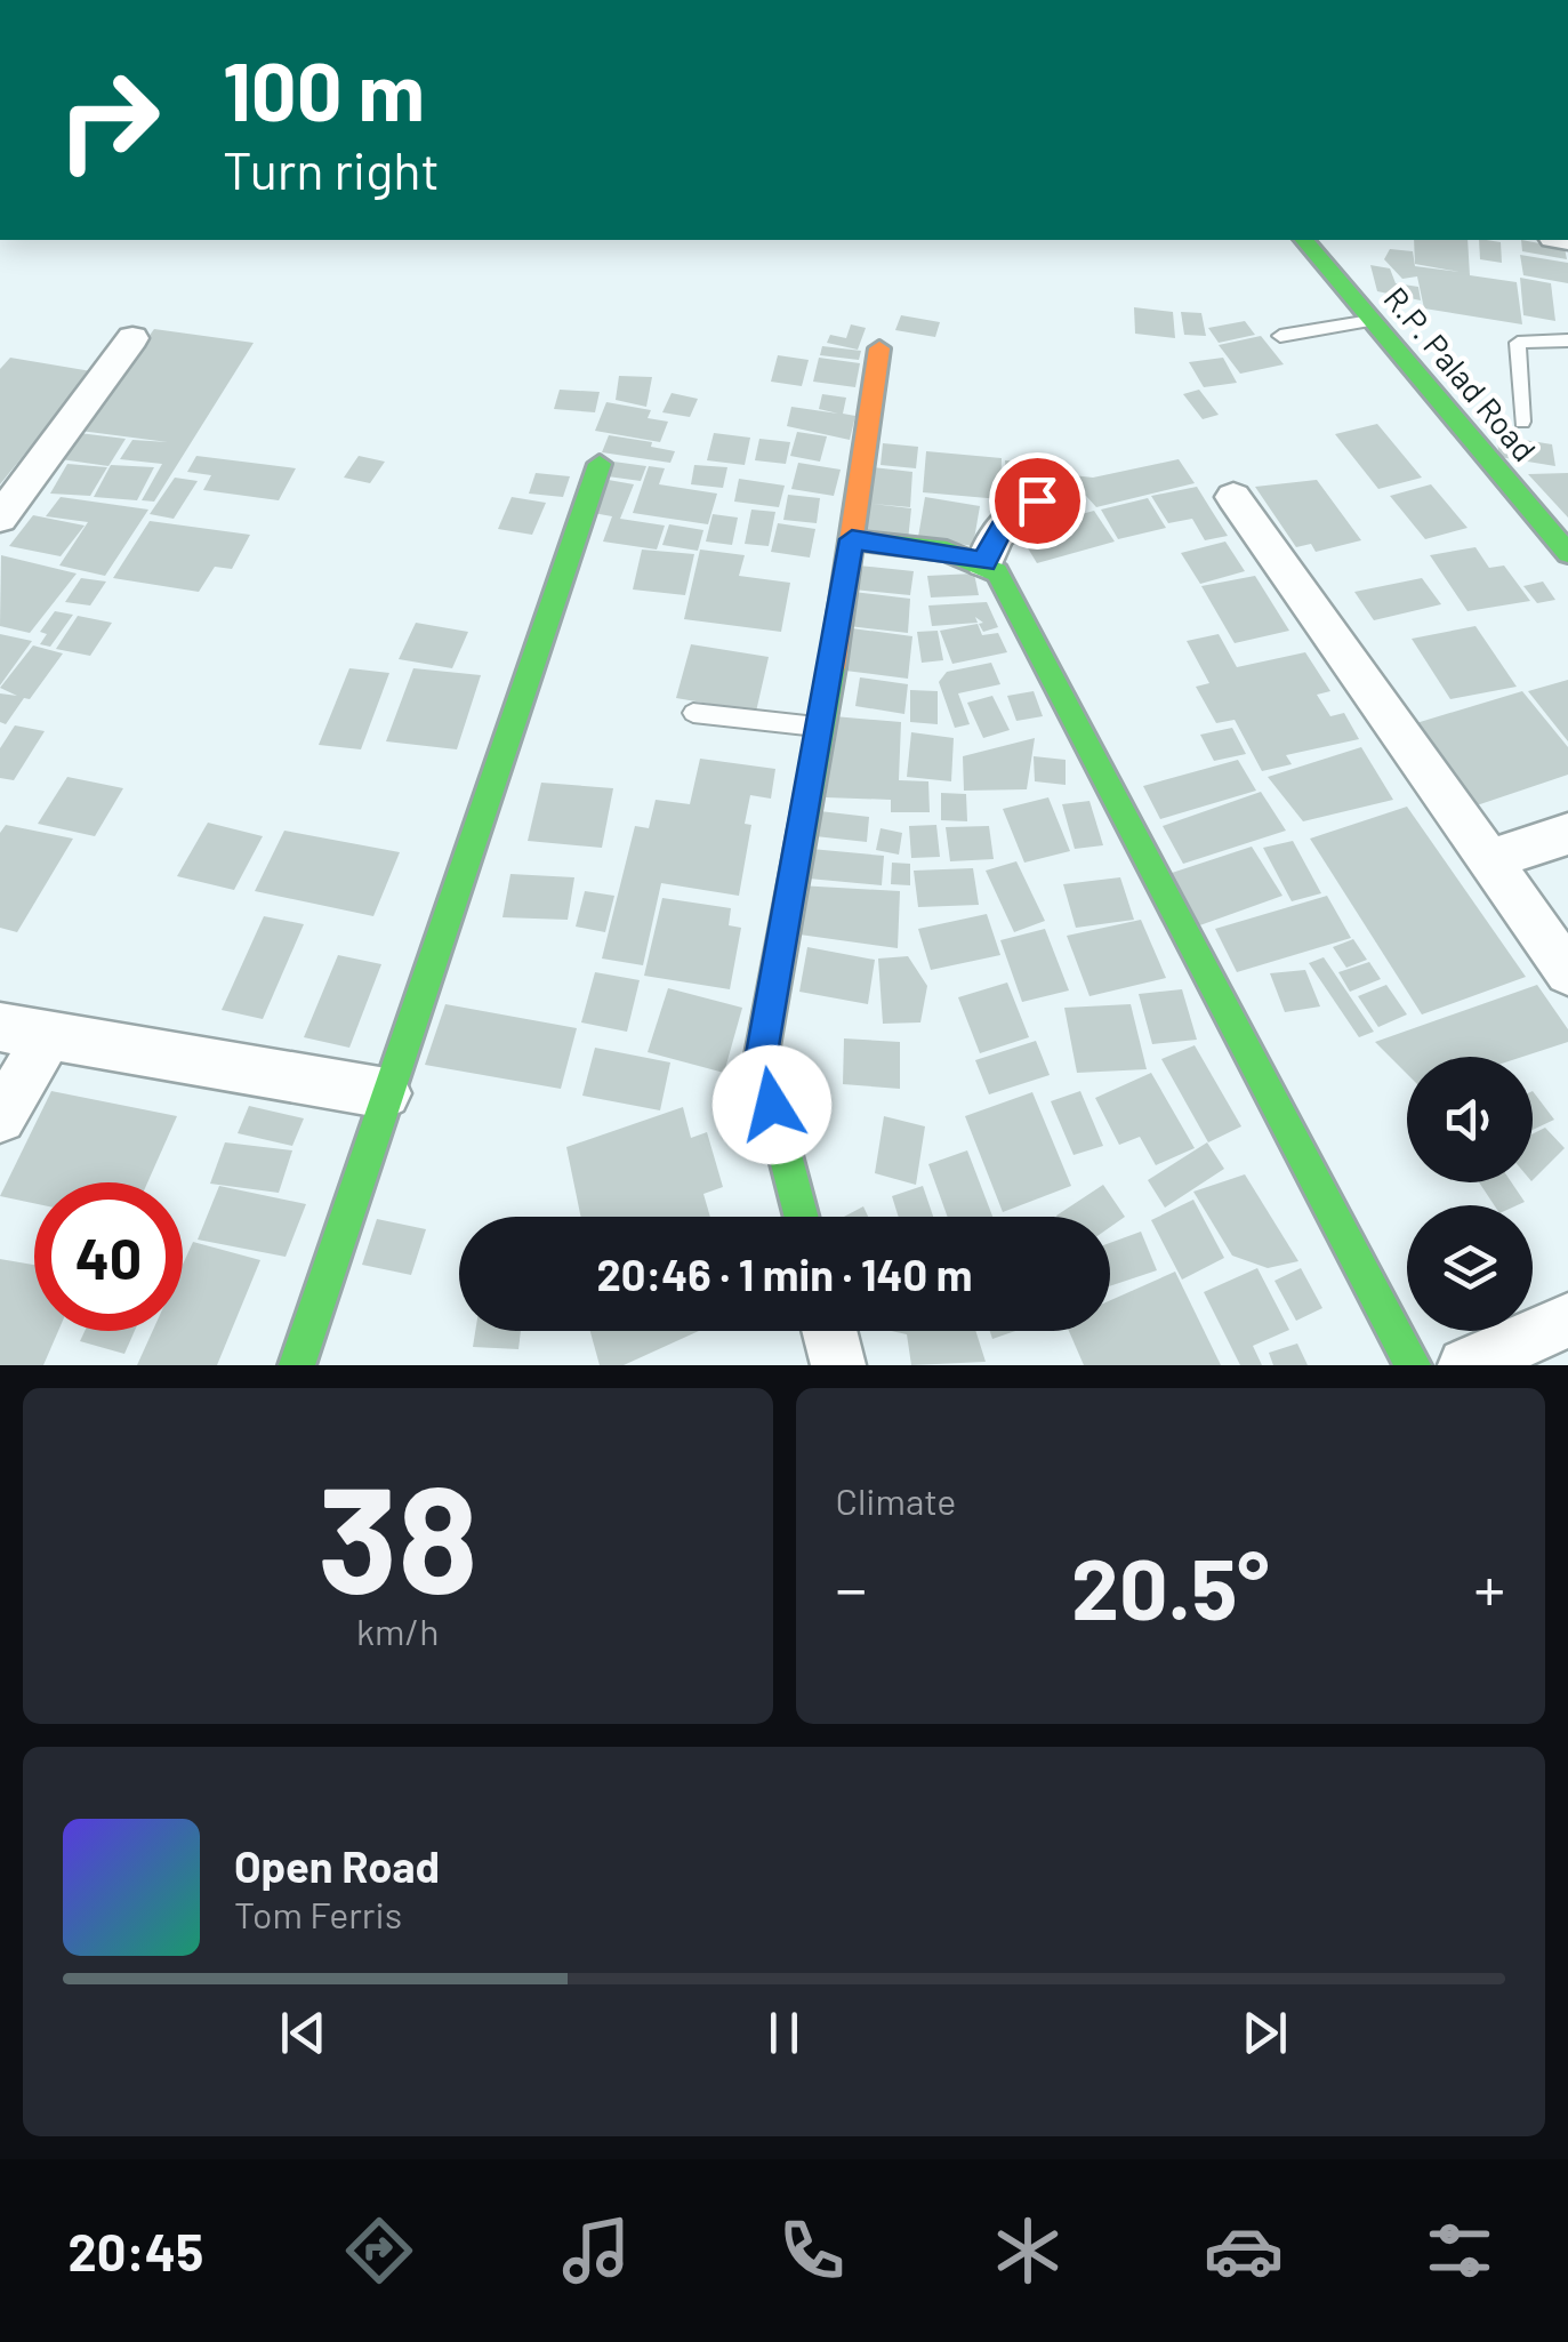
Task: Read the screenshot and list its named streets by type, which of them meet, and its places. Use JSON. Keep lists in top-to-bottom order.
{
  "streets": {
    "street": ["R.P. Palad Road"]
  },
  "page": {
    "turn": ["100 m", "Turn right"],
    "limit": "40",
    "trip": "20:46 · 1 min · 140 m",
    "tile": [
      ["38", "km/h"],
      "Climate"
    ],
    "heat": ["−", "20.5°", "+"],
    "song": ["Open Road", "Tom Ferris"],
    "tabs": "20:45"
  }
}
